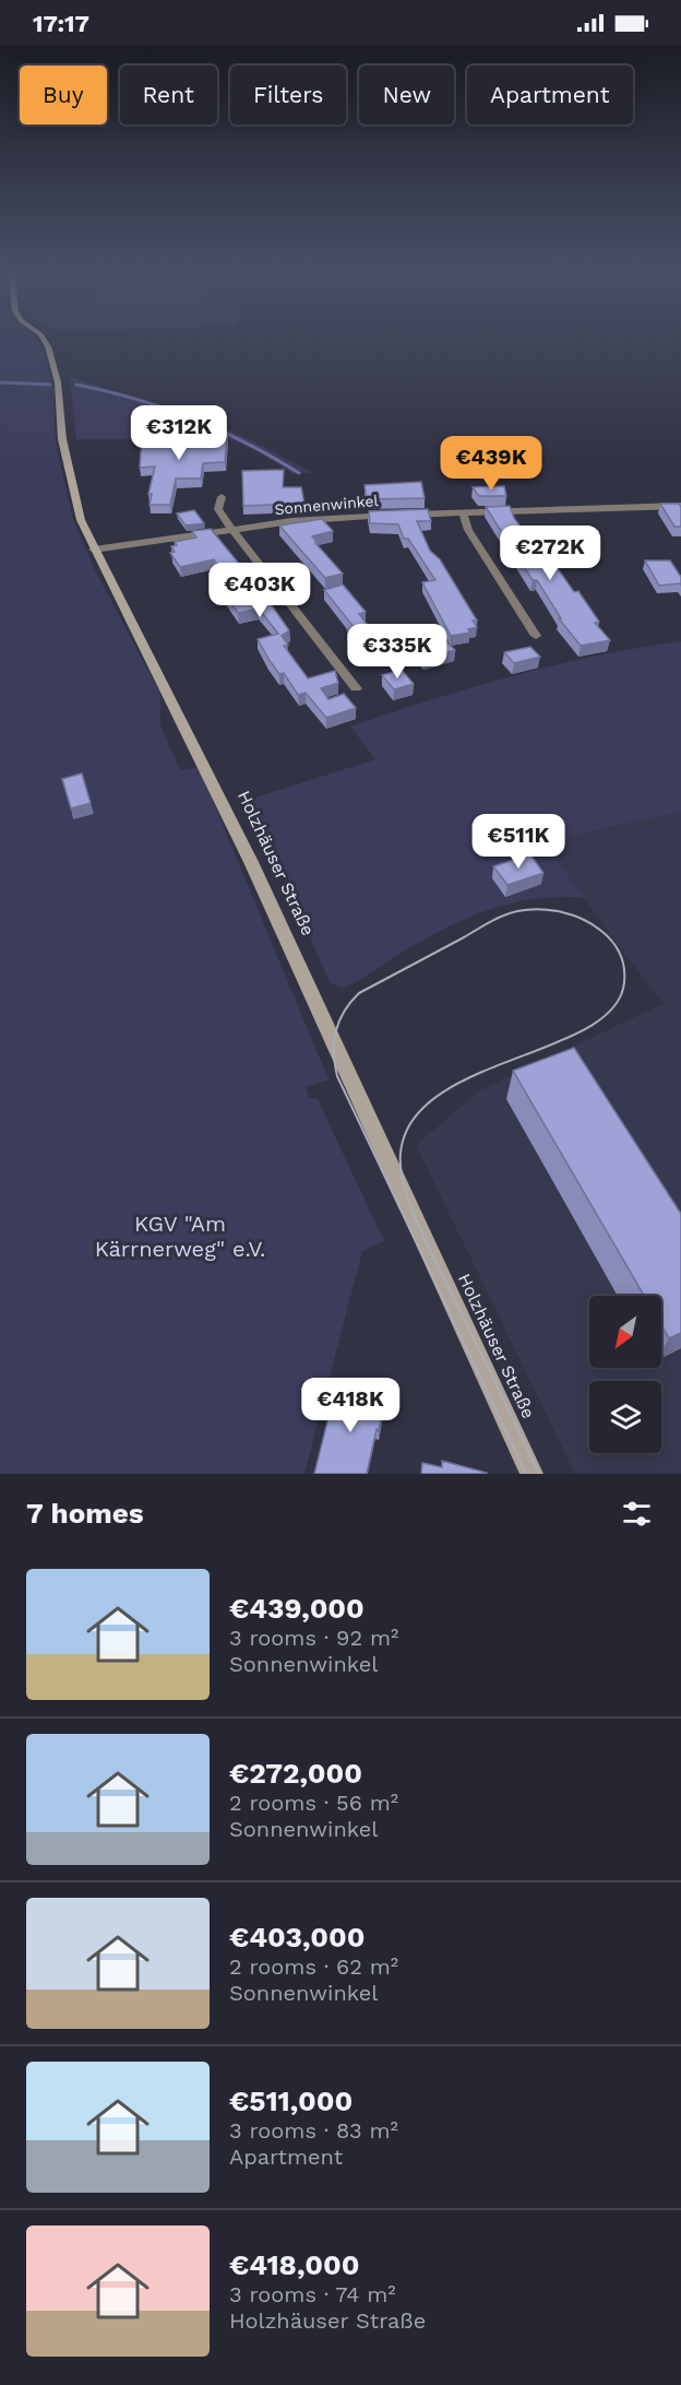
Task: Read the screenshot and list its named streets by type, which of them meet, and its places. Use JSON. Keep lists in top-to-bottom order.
{
  "streets": {
    "main road": ["Holzhäuser Straße"],
    "street": ["Sonnenwinkel"]
  },
  "crossings": [
    ["Sonnenwinkel", "Holzhäuser Straße"]
  ],
  "parks": ["KGV \"Am Kärrnerweg\" e.V."],
  "north": "bottom left",
  "page": {
    "status": "17:17",
    "chip": [
      "Buy",
      "Rent",
      "Filters",
      "New",
      "Apartment"
    ],
    "price": [
      "€312K",
      "€439K",
      "€272K",
      "€403K",
      "€335K",
      "€511K",
      "€418K"
    ],
    "heading": "7 homes",
    "list": [
      {
        "name": "€439,000",
        "note": "3 rooms · 92 m² · Sonnenwinkel"
      },
      {
        "name": "€272,000",
        "note": "2 rooms · 56 m² · Sonnenwinkel"
      },
      {
        "name": "€403,000",
        "note": "2 rooms · 62 m² · Sonnenwinkel"
      },
      {
        "name": "€511,000",
        "note": "3 rooms · 83 m² · Apartment"
      },
      {
        "name": "€418,000",
        "note": "3 rooms · 74 m² · Holzhäuser Straße"
      }
    ]
  }
}
